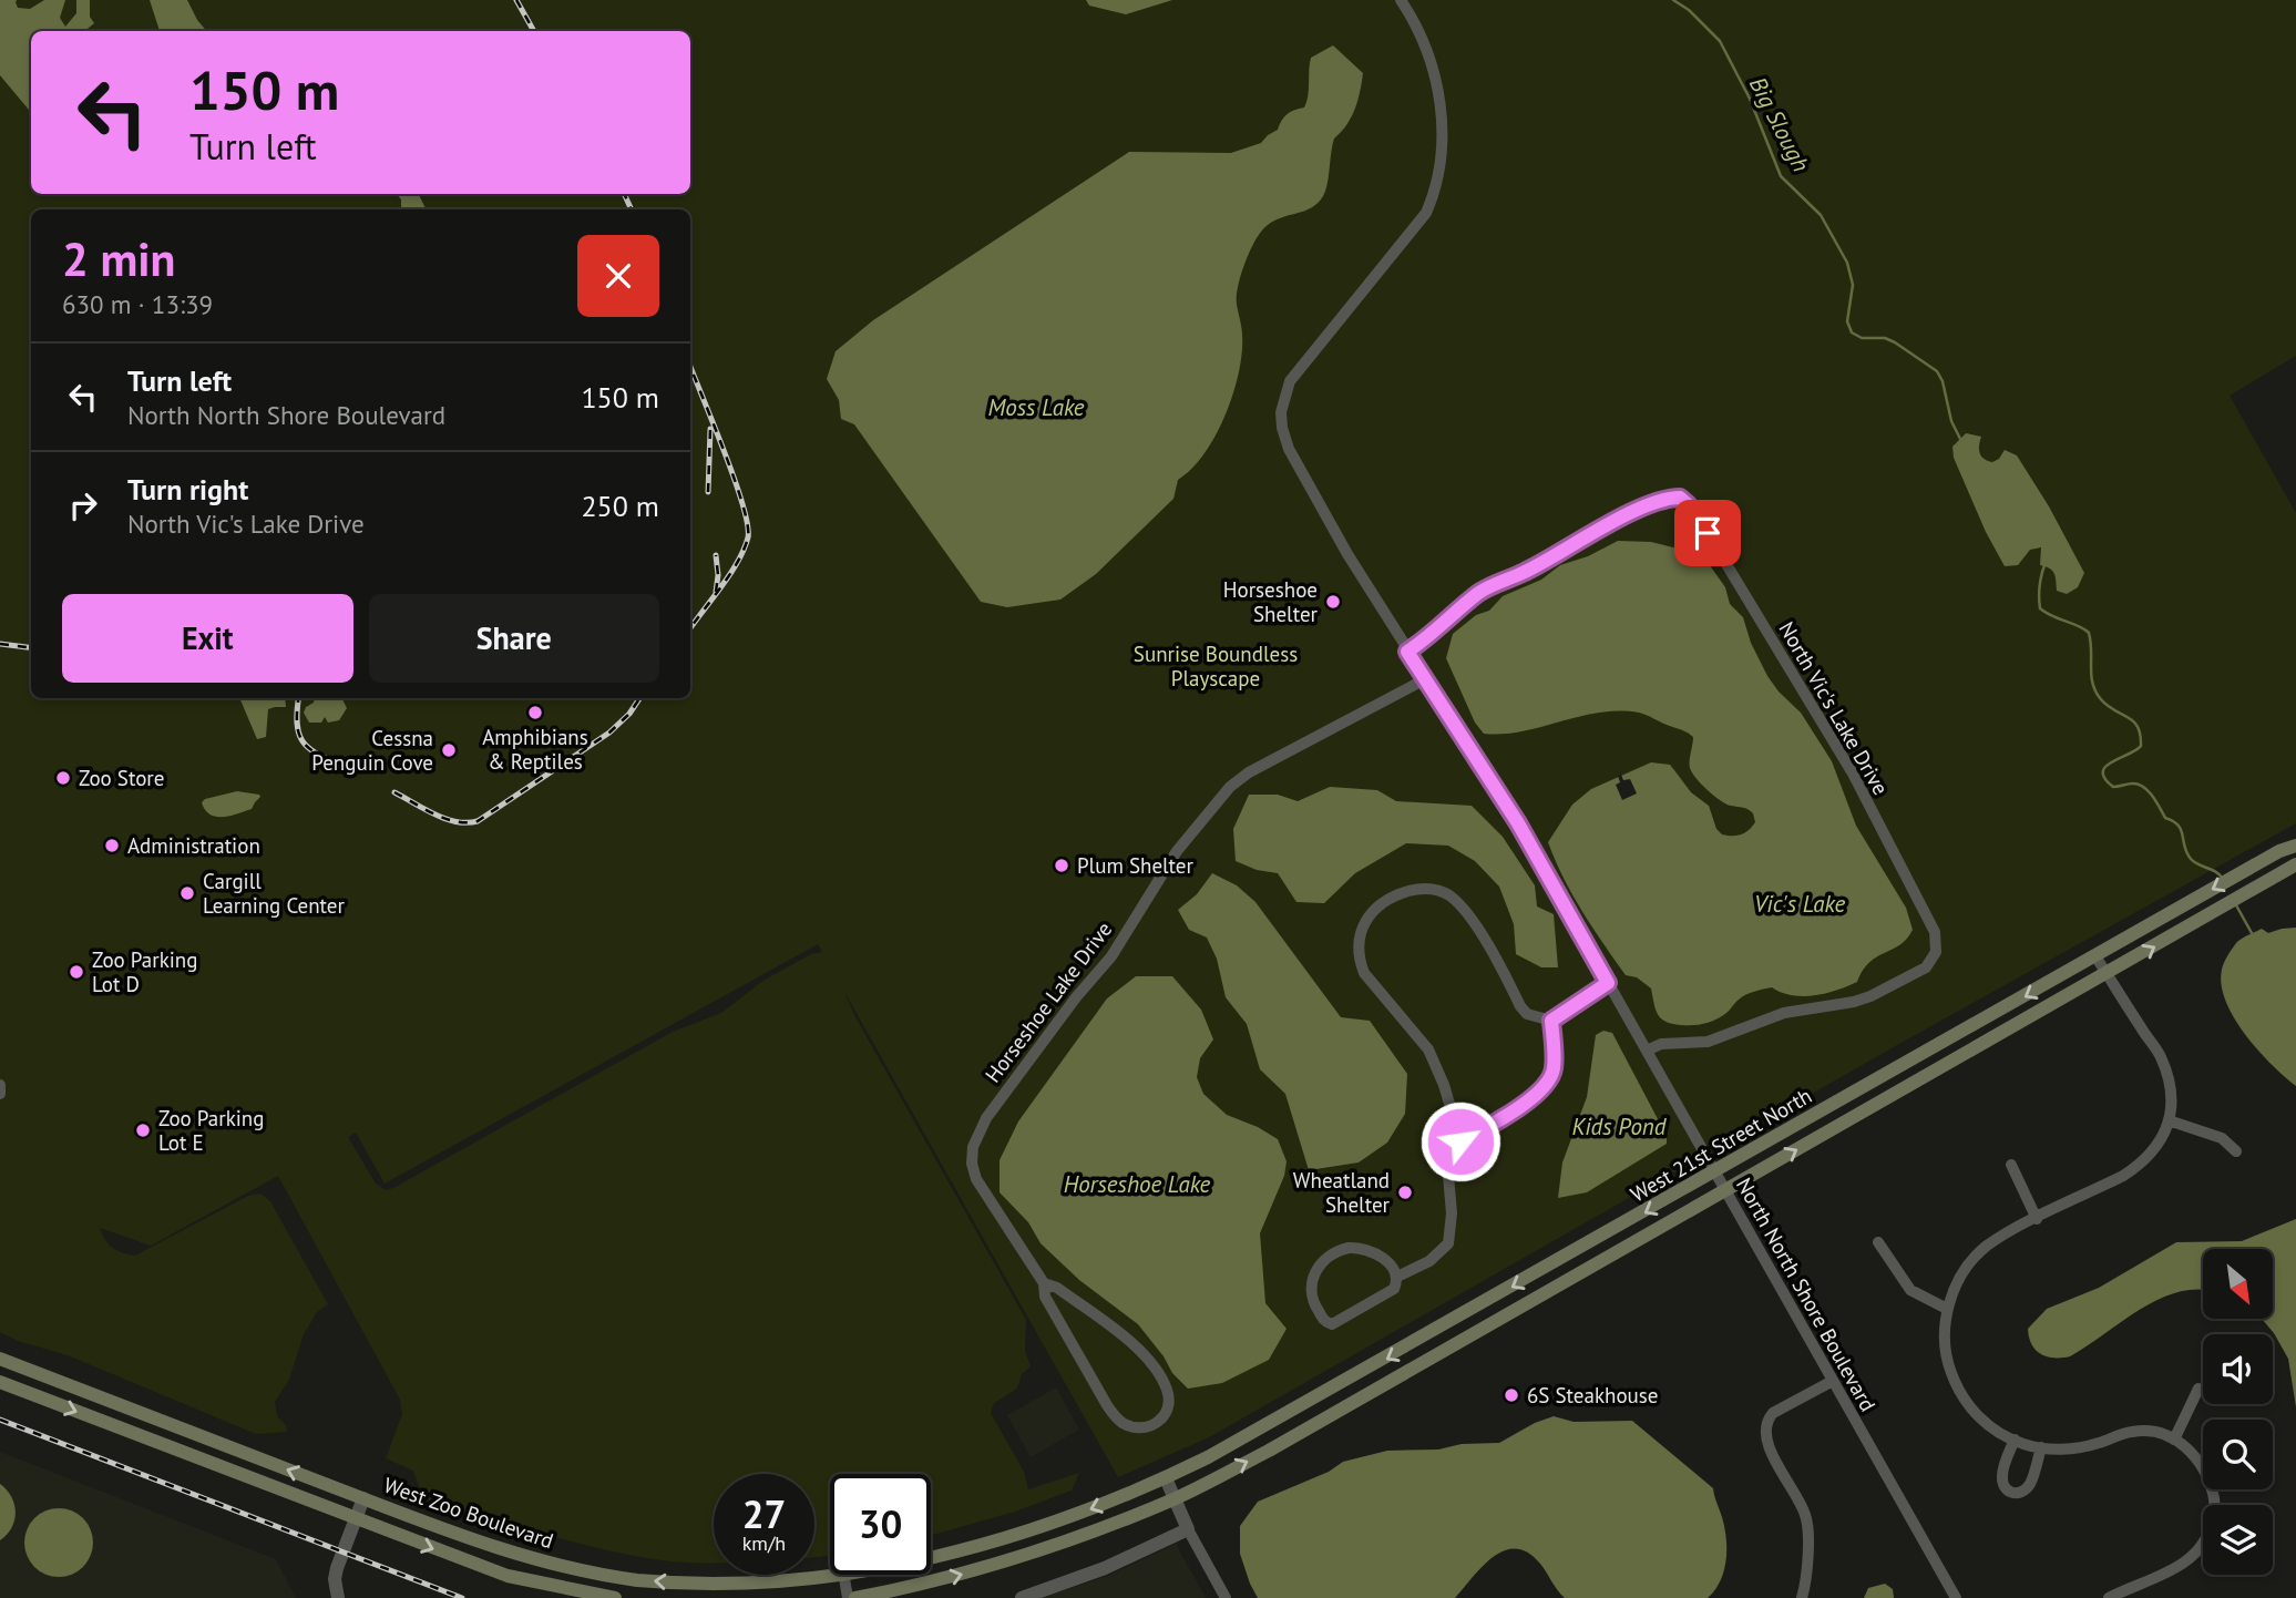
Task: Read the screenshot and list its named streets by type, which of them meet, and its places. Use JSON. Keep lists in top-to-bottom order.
{
  "streets": {
    "main road": ["West 21st Street North", "West Zoo Boulevard"],
    "street": ["North Vic's Lake Drive", "Horseshoe Lake Drive", "North North Shore Boulevard"]
  },
  "crossings": [
    ["North Vic's Lake Drive", "North North Shore Boulevard"],
    ["Horseshoe Lake Drive", "North North Shore Boulevard"],
    ["West 21st Street North", "North North Shore Boulevard"],
    ["West 21st Street North", "West Zoo Boulevard"]
  ],
  "water": [
    "Big Slough",
    "Moss Lake",
    "Vic's Lake",
    "Kids Pond",
    "Horseshoe Lake"
  ],
  "parks": ["Sunrise Boundless Playscape"],
  "places": [
    "Horseshoe Shelter",
    "Amphibians & Reptiles",
    "Cessna Penguin Cove",
    "Zoo Store",
    "Administration",
    "Plum Shelter",
    "Cargill Learning Center",
    "Zoo Parking Lot D",
    "Zoo Parking Lot E",
    "Wheatland Shelter",
    "6S Steakhouse"
  ],
  "north": "bottom right",
  "page": {
    "turn": ["150 m", "Turn left"],
    "heading": ["2 min", "630 m · 13:39"],
    "list": [
      {
        "name": "Turn left",
        "note": "North North Shore Boulevard",
        "value": "150 m"
      },
      {
        "name": "Turn right",
        "note": "North Vic's Lake Drive",
        "value": "250 m"
      }
    ],
    "buttons": ["Exit", "Share"],
    "speed": "27 km/h",
    "limit": "30"
  }
}
